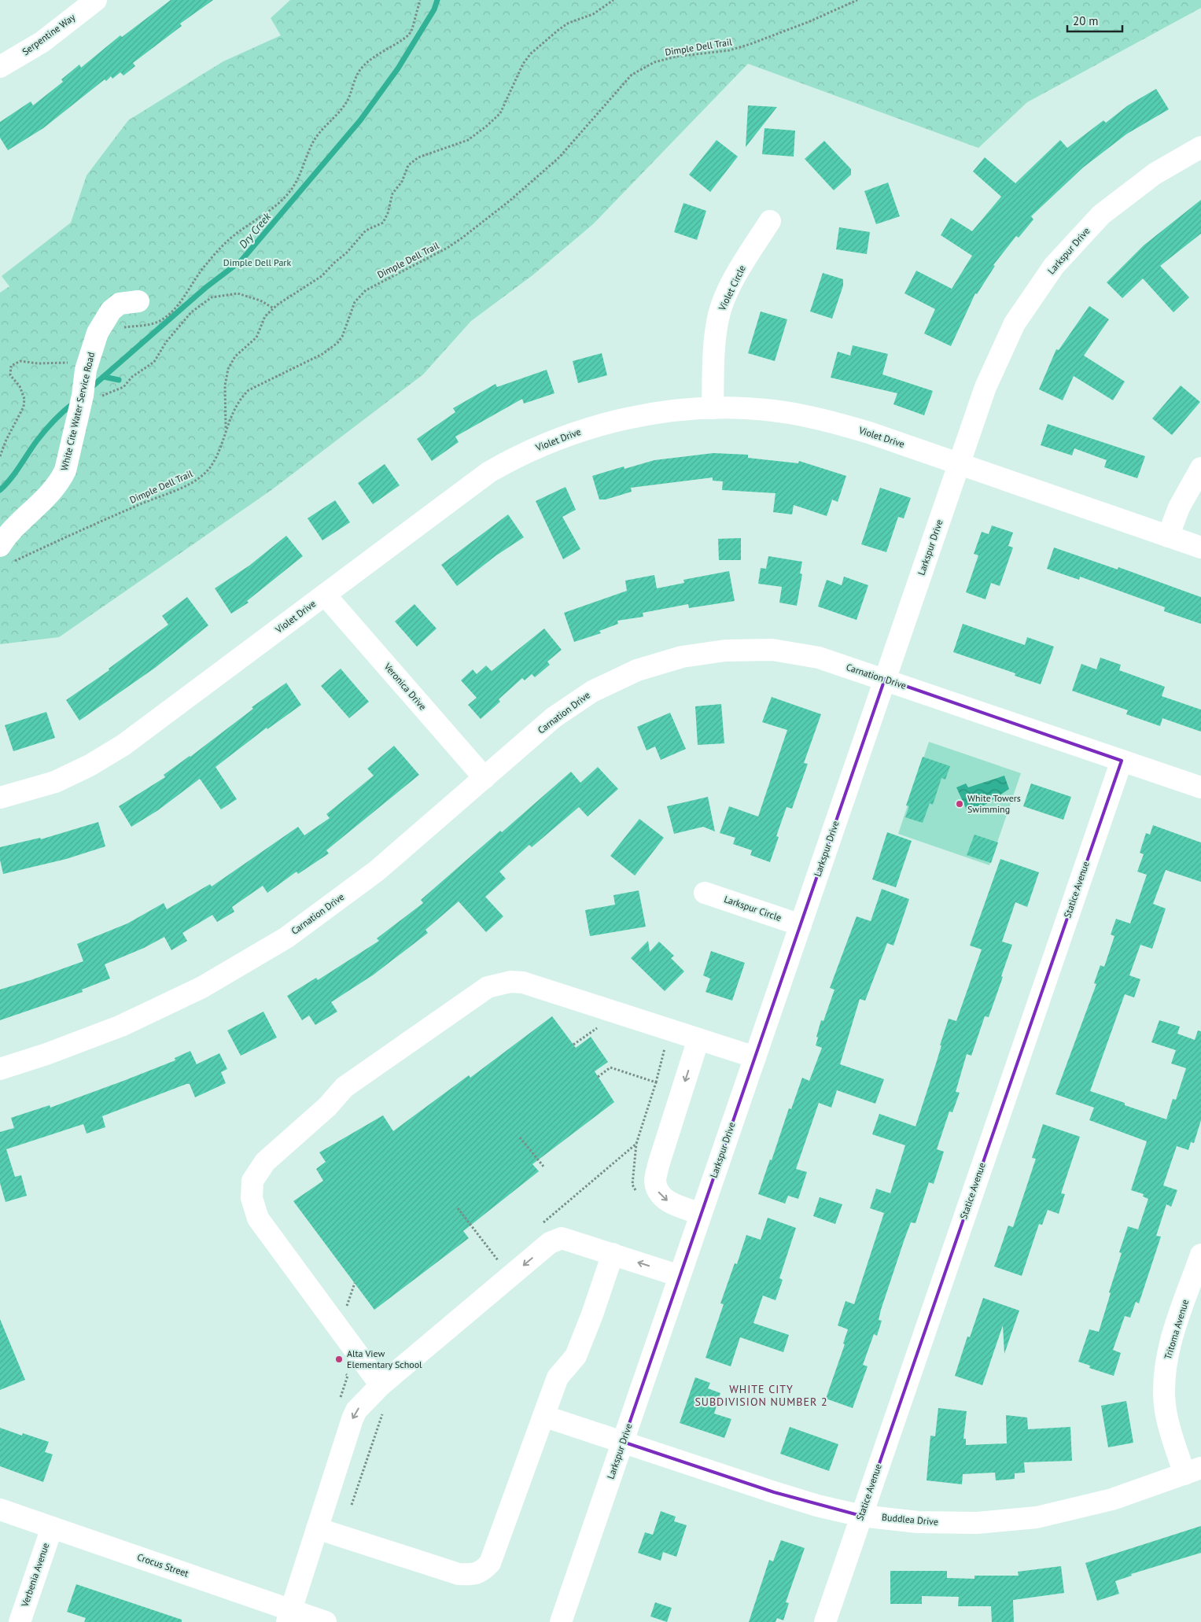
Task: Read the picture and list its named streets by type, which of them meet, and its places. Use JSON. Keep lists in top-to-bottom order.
{
  "streets": {
    "street": [
      "Serpentine Way",
      "Larkspur Drive",
      "Violet Circle",
      "White Cite Water Service Road",
      "Violet Drive",
      "Carnation Drive",
      "Veronica Drive",
      "Statice Avenue",
      "Larkspur Circle",
      "Tritoma Avenue",
      "Buddlea Drive",
      "Crocus Street",
      "Verbenia Avenue"
    ],
    "path": ["Dimple Dell Trail"]
  },
  "crossings": [
    ["Dimple Dell Trail", "White Cite Water Service Road"],
    ["Larkspur Drive", "Violet Drive"],
    ["Larkspur Drive", "Carnation Drive"],
    ["Larkspur Drive", "Larkspur Circle"],
    ["Larkspur Drive", "Buddlea Drive"],
    ["Violet Circle", "Violet Drive"],
    ["Violet Drive", "Veronica Drive"],
    ["Carnation Drive", "Veronica Drive"],
    ["Carnation Drive", "Statice Avenue"],
    ["Statice Avenue", "Buddlea Drive"],
    ["Tritoma Avenue", "Buddlea Drive"],
    ["Crocus Street", "Verbenia Avenue"]
  ],
  "districts": ["WHITE CITY SUBDIVISION NUMBER 2"],
  "water": ["Dry Creek"],
  "parks": ["Dimple Dell Park"],
  "places": ["White Towers Swimming", "Alta View Elementary School"],
  "scale_bar": "20 m"
}
